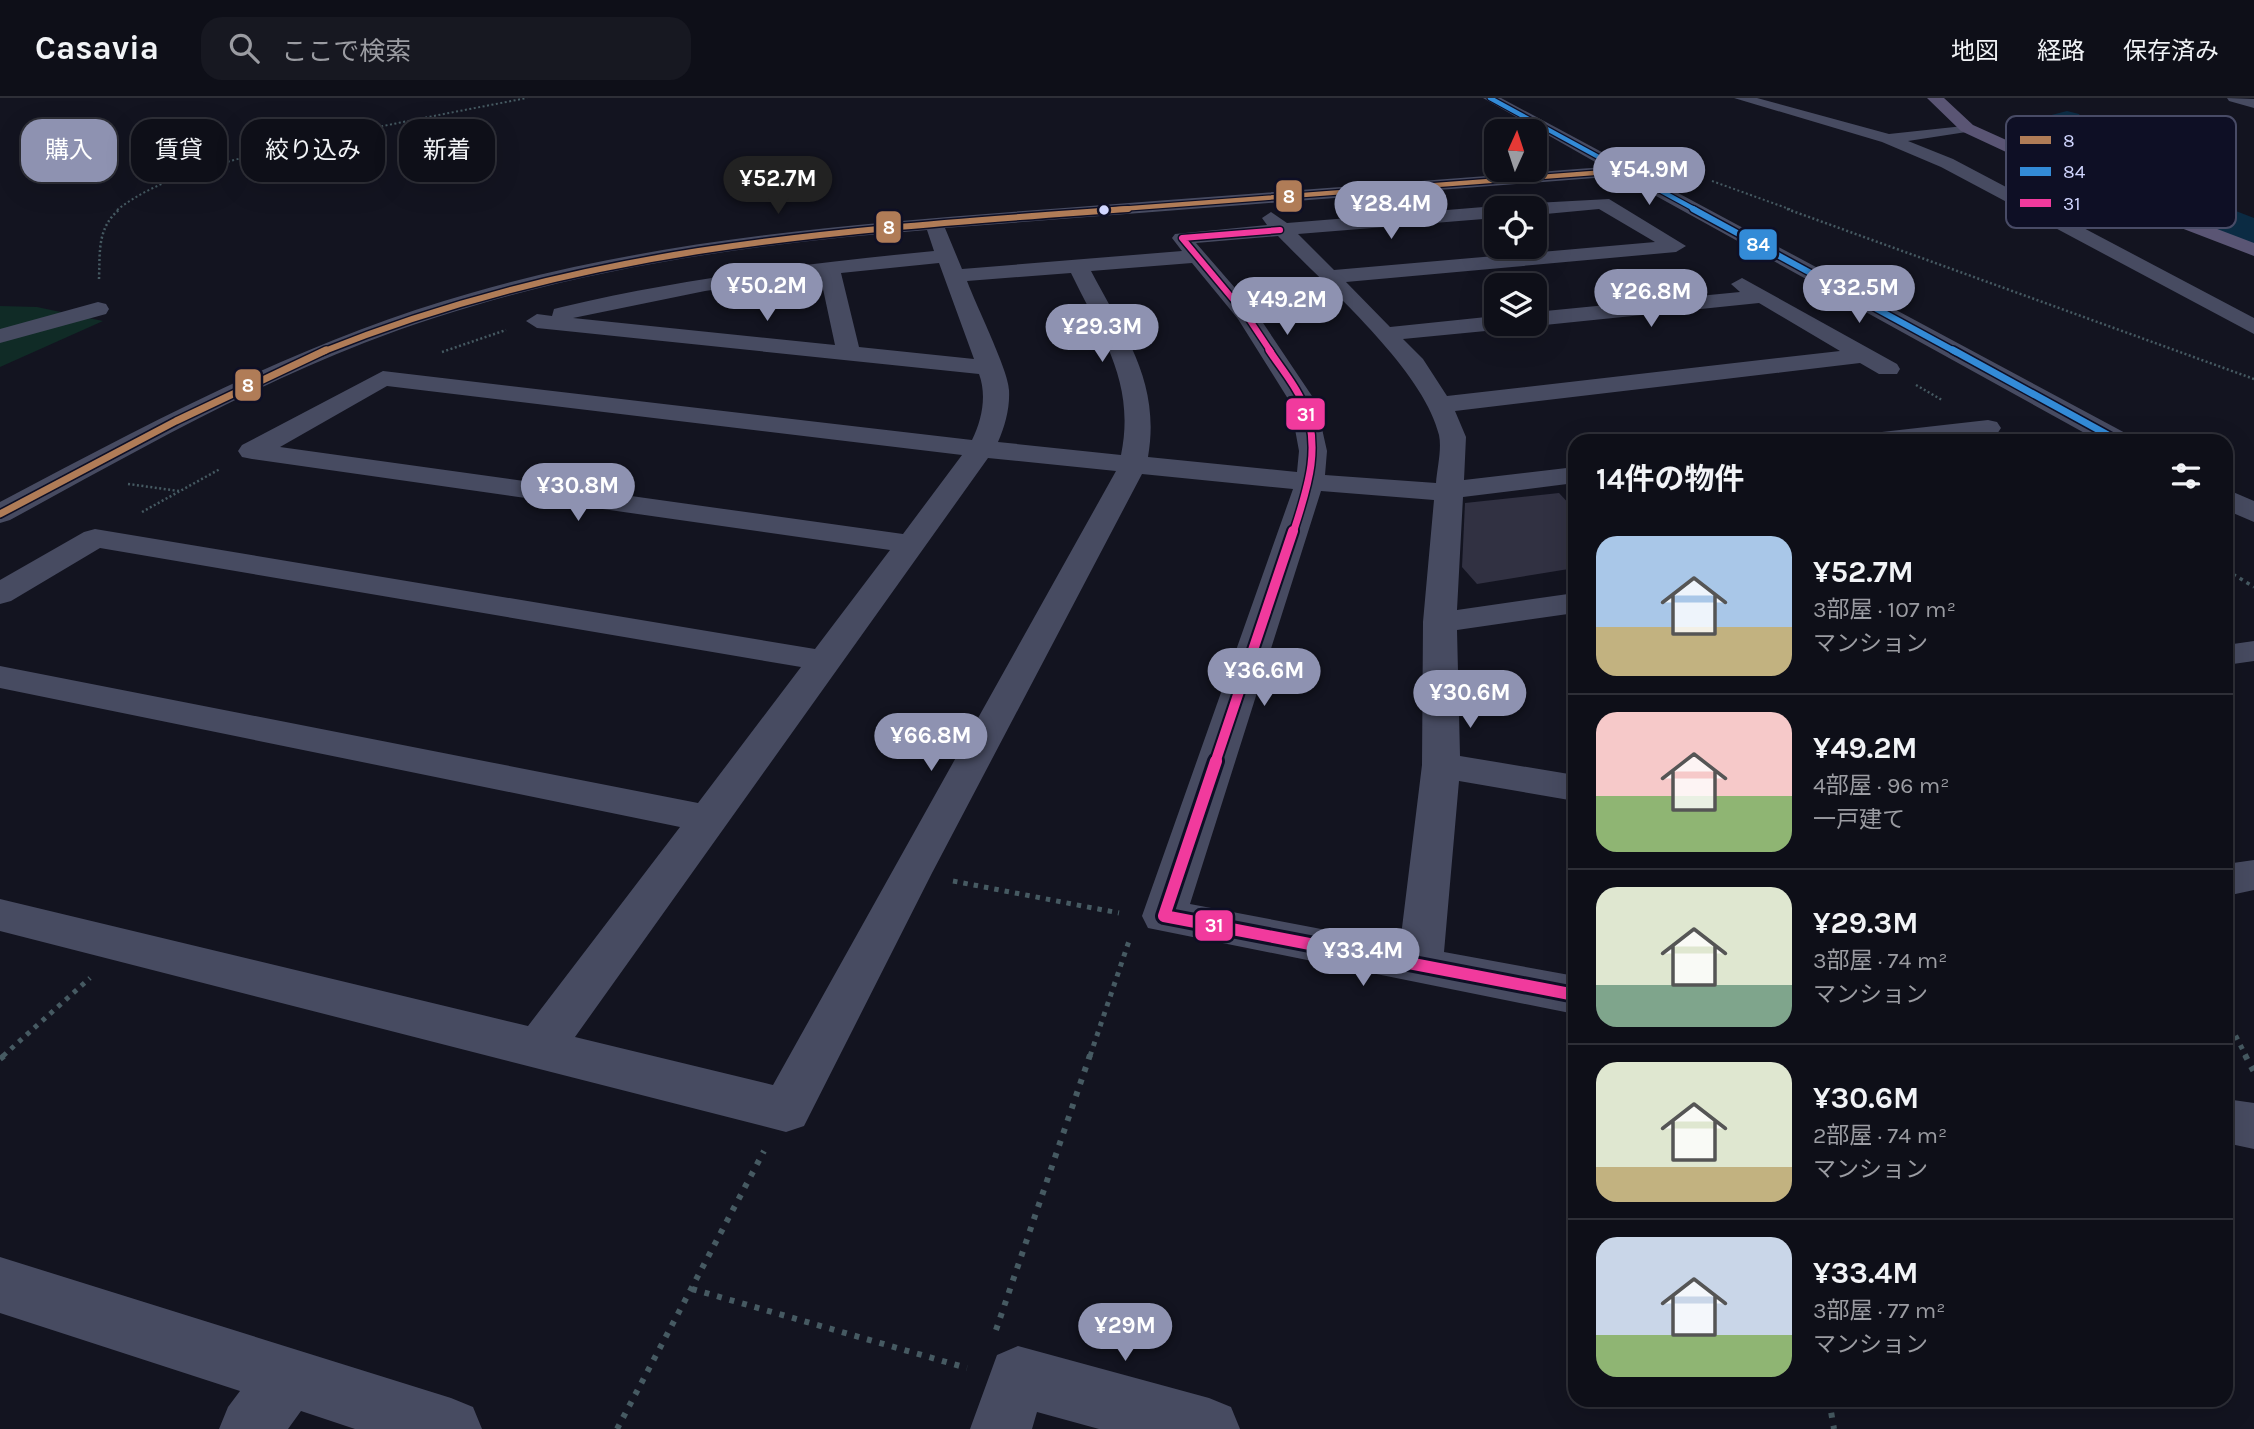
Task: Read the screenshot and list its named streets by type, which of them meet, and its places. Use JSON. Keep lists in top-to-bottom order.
{
  "lines": ["transit line 84", "transit line 8", "transit line 31"],
  "legend": ["8", "84", "31"],
  "north": "top",
  "page": {
    "header": "Casavia",
    "search": "ここで検索",
    "nav": ["地図", "経路", "保存済み"],
    "chip": [
      "購入",
      "賃貸",
      "絞り込み",
      "新着"
    ],
    "price": [
      "¥54.9M",
      "¥52.7M",
      "¥28.4M",
      "¥50.2M",
      "¥32.5M",
      "¥26.8M",
      "¥49.2M",
      "¥29.3M",
      "¥30.8M",
      "¥36.6M",
      "¥30.6M",
      "¥66.8M",
      "¥33.4M",
      "¥29M"
    ],
    "heading": "14件の物件",
    "list": [
      {
        "name": "¥52.7M",
        "note": "3部屋 · 107 m² · マンション"
      },
      {
        "name": "¥49.2M",
        "note": "4部屋 · 96 m² · 一戸建て"
      },
      {
        "name": "¥29.3M",
        "note": "3部屋 · 74 m² · マンション"
      },
      {
        "name": "¥30.6M",
        "note": "2部屋 · 74 m² · マンション"
      },
      {
        "name": "¥33.4M",
        "note": "3部屋 · 77 m² · マンション"
      }
    ]
  }
}
